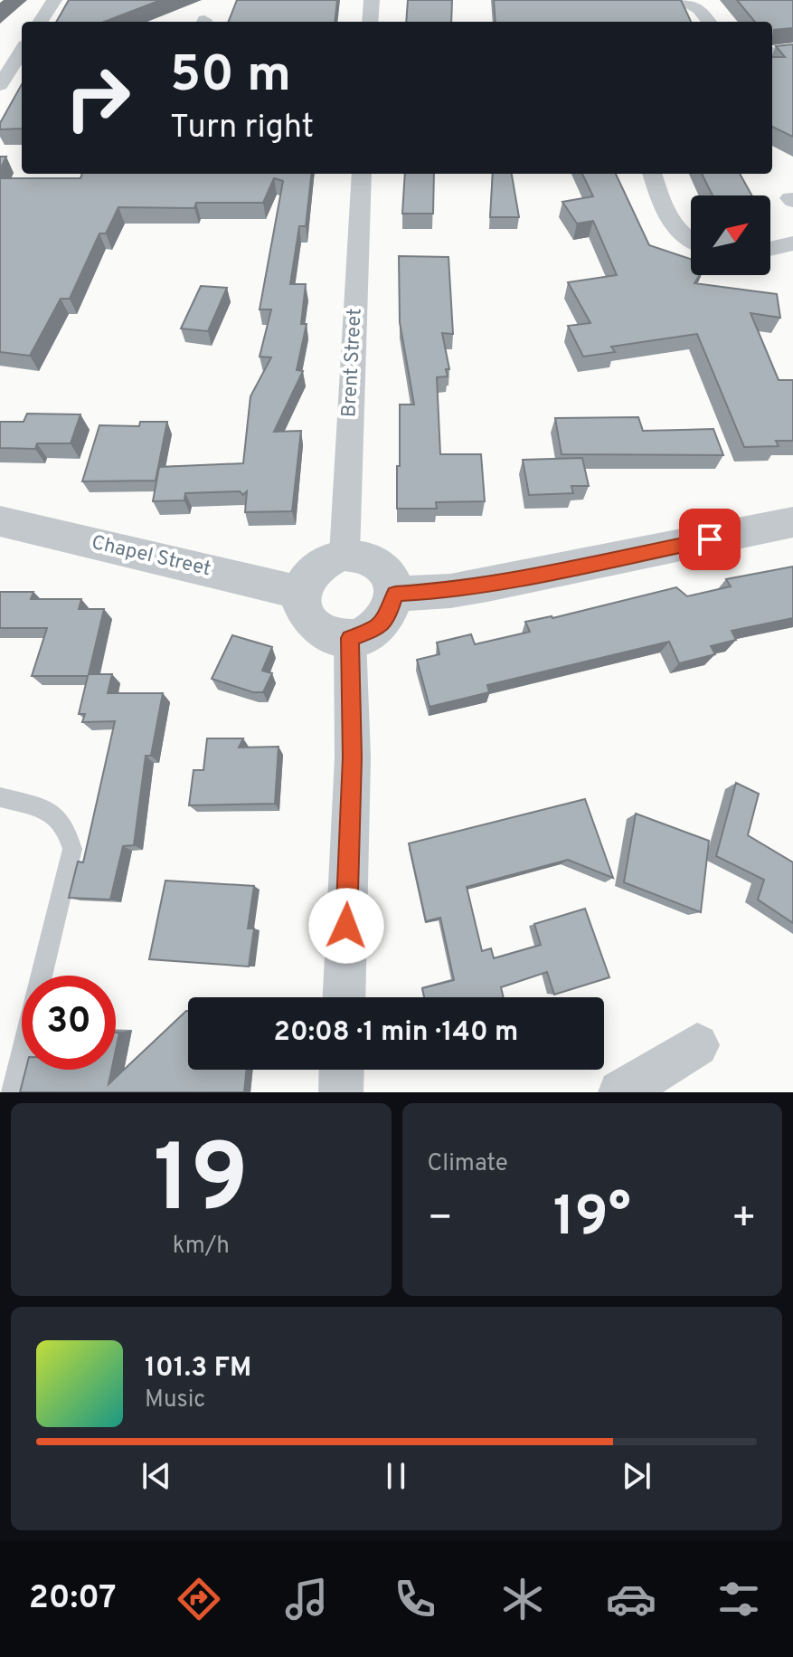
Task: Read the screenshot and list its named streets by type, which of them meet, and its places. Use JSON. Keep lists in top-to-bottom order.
{
  "streets": {
    "street": ["Brent Street", "Chapel Street"]
  },
  "crossings": [
    ["Brent Street", "Chapel Street"]
  ],
  "north": "top right",
  "page": {
    "turn": ["50 m", "Turn right"],
    "limit": "30",
    "trip": "20:08 · 1 min · 140 m",
    "tile": [
      ["19", "km/h"],
      "Climate"
    ],
    "heat": ["−", "19°", "+"],
    "song": ["101.3 FM", "Music"],
    "tabs": "20:07"
  }
}
